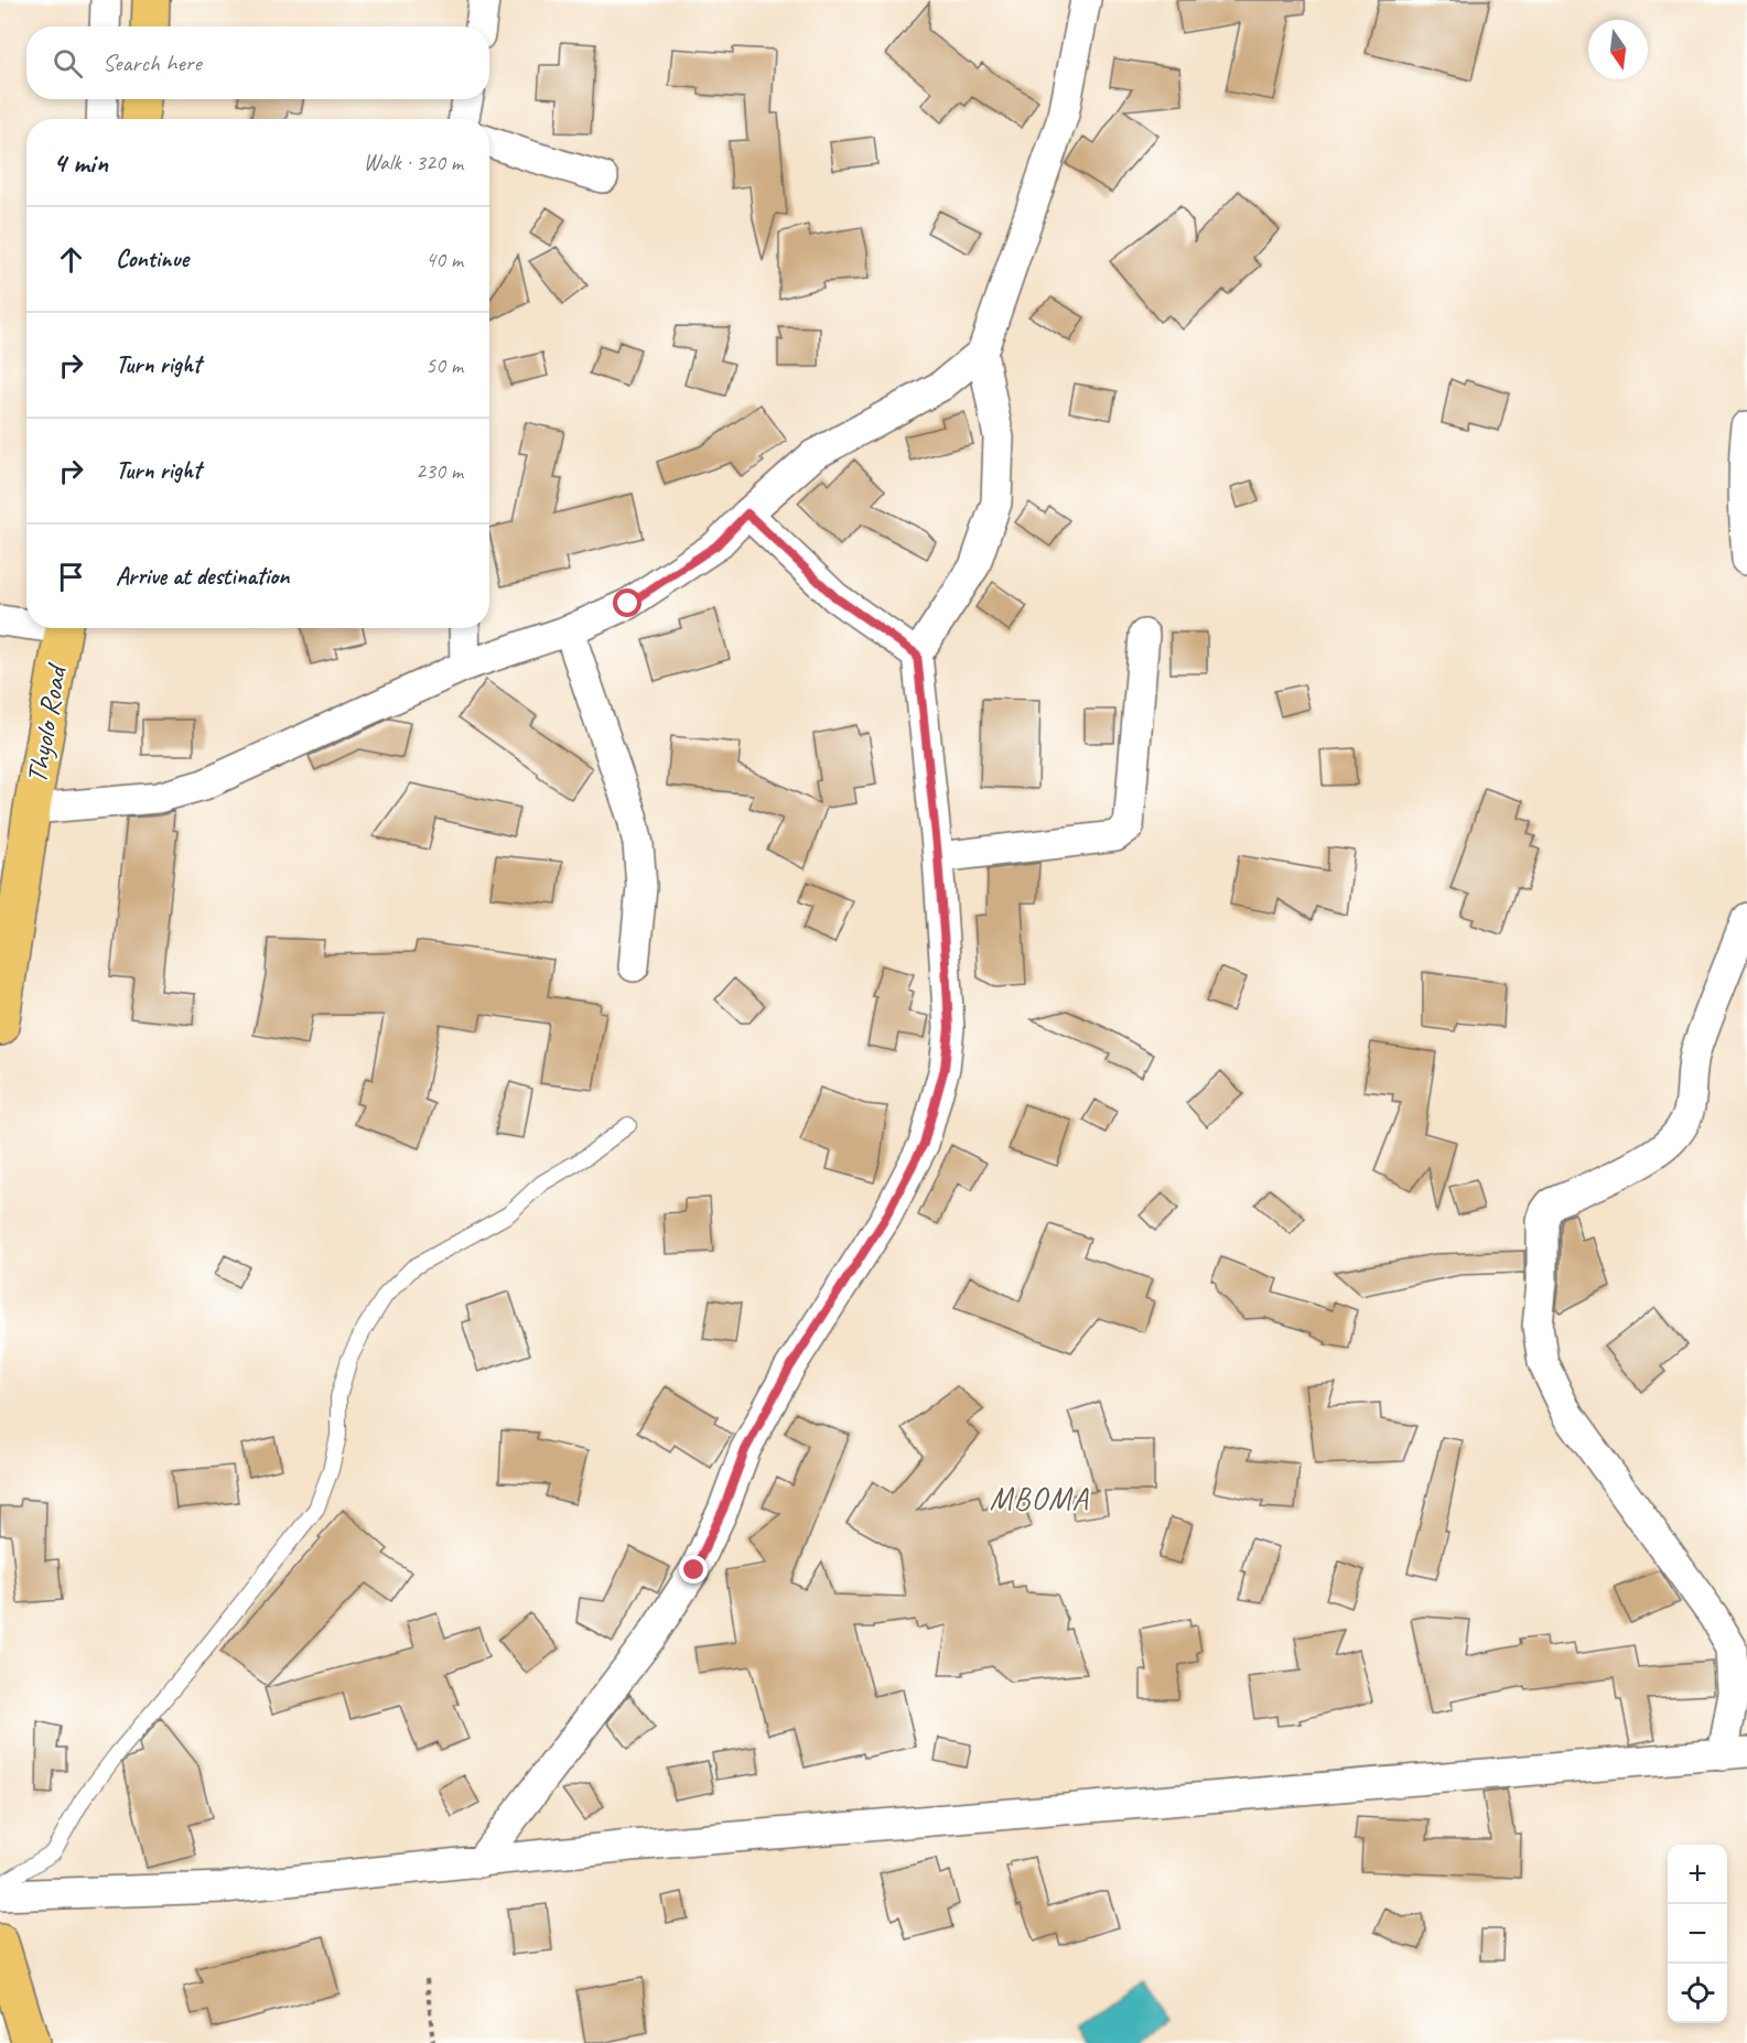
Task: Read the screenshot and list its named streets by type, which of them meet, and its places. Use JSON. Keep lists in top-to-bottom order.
{
  "streets": {
    "highway": ["Thyolo Road"]
  },
  "districts": ["MBOMA"],
  "north": "bottom",
  "page": {
    "search": "Search here",
    "heading": ["4 min", "Walk · 320 m"],
    "list": [
      ["Continue", "40 m"],
      ["Turn right", "50 m"],
      ["Turn right", "230 m"],
      "Arrive at destination"
    ],
    "map_buttons": ["+", "−"]
  }
}
